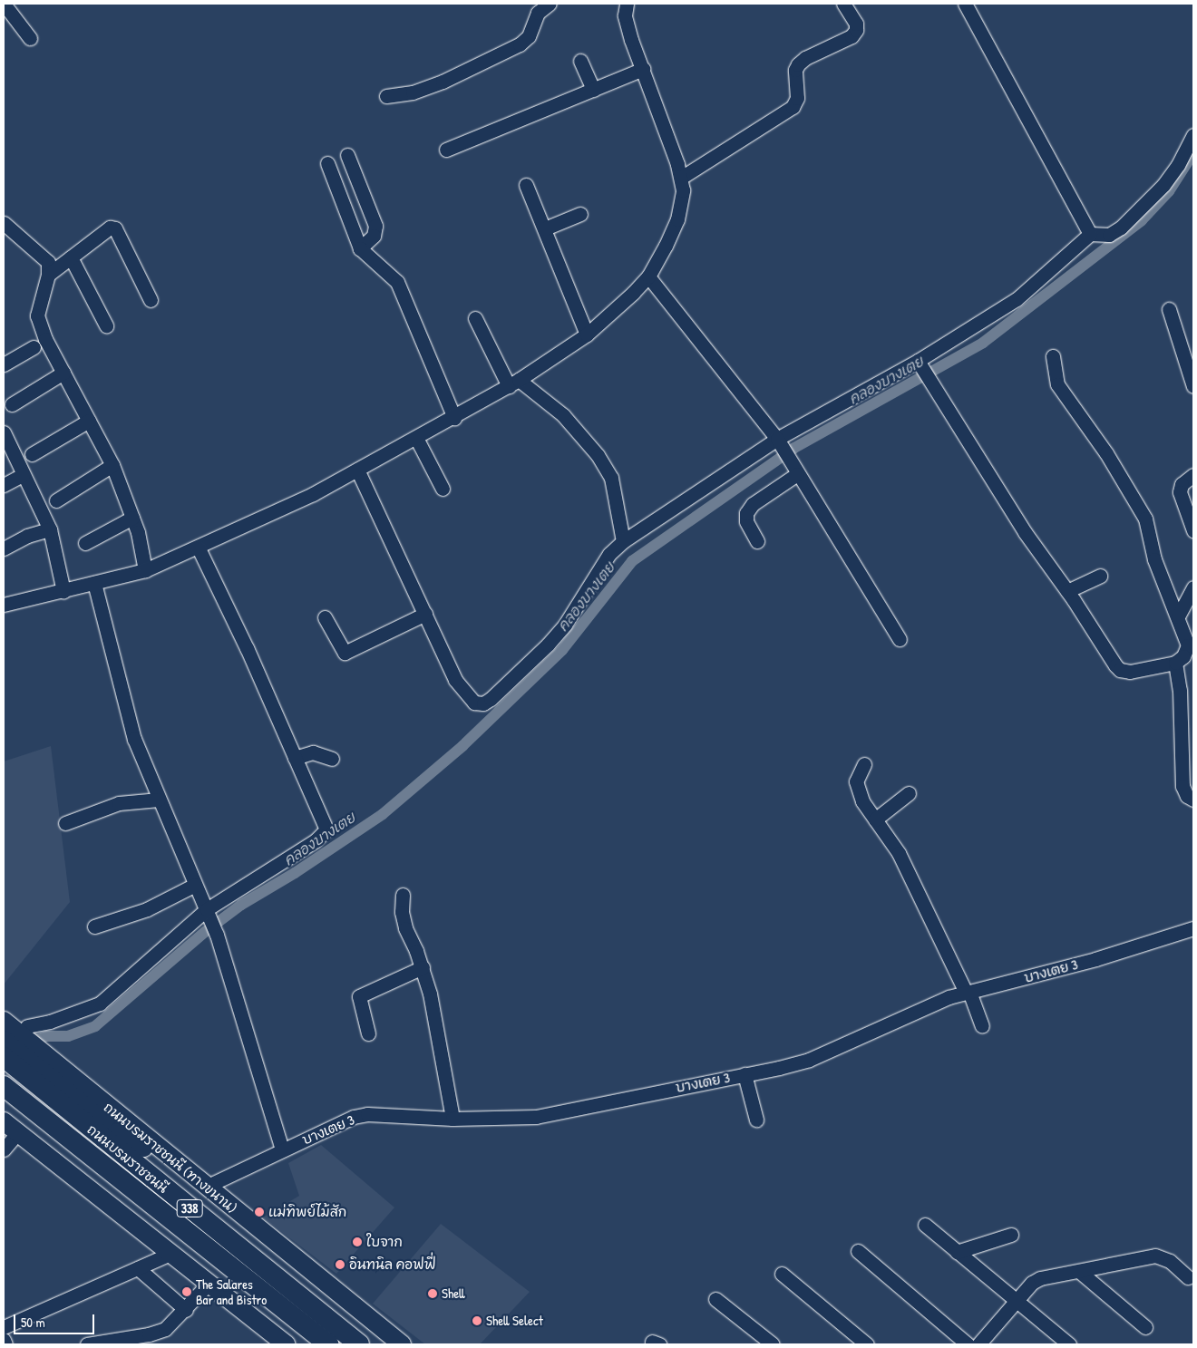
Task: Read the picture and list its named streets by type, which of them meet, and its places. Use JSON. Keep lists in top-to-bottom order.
{
  "streets": {
    "highway": ["ถนนบรมราชชนนี", "338"],
    "main road": ["ถนนบรมราชชนนี (ทางขนาน)"],
    "street": ["บางเตย 3"]
  },
  "crossings": [
    ["บางเตย 3", "ถนนบรมราชชนนี (ทางขนาน)"],
    ["ถนนบรมราชชนนี (ทางขนาน)", "ถนนบรมราชชนนี"]
  ],
  "water": ["คลองบางเตย"],
  "places": [
    "แม่ทิพย์ไม้สัก",
    "ใบจาก",
    "อินทนิล คอฟฟี่",
    "The Salares Bar and Bistro",
    "Shell",
    "Shell Select"
  ],
  "scale_bar": "50 m"
}
